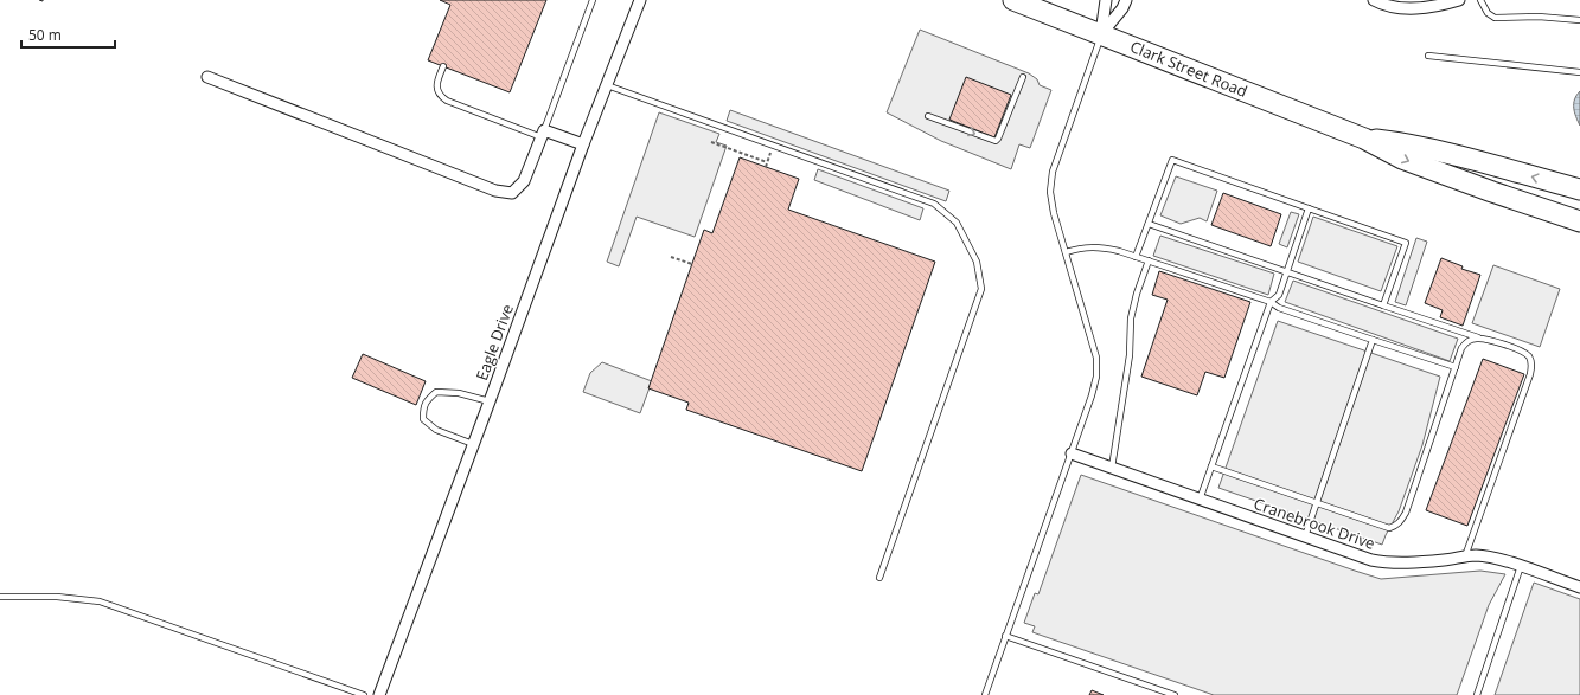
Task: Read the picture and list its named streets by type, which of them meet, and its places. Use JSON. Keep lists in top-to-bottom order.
{
  "streets": {
    "highway": ["Clark Street Road"],
    "street": ["Eagle Drive", "Cranebrook Drive"]
  },
  "scale_bar": "50 m"
}
